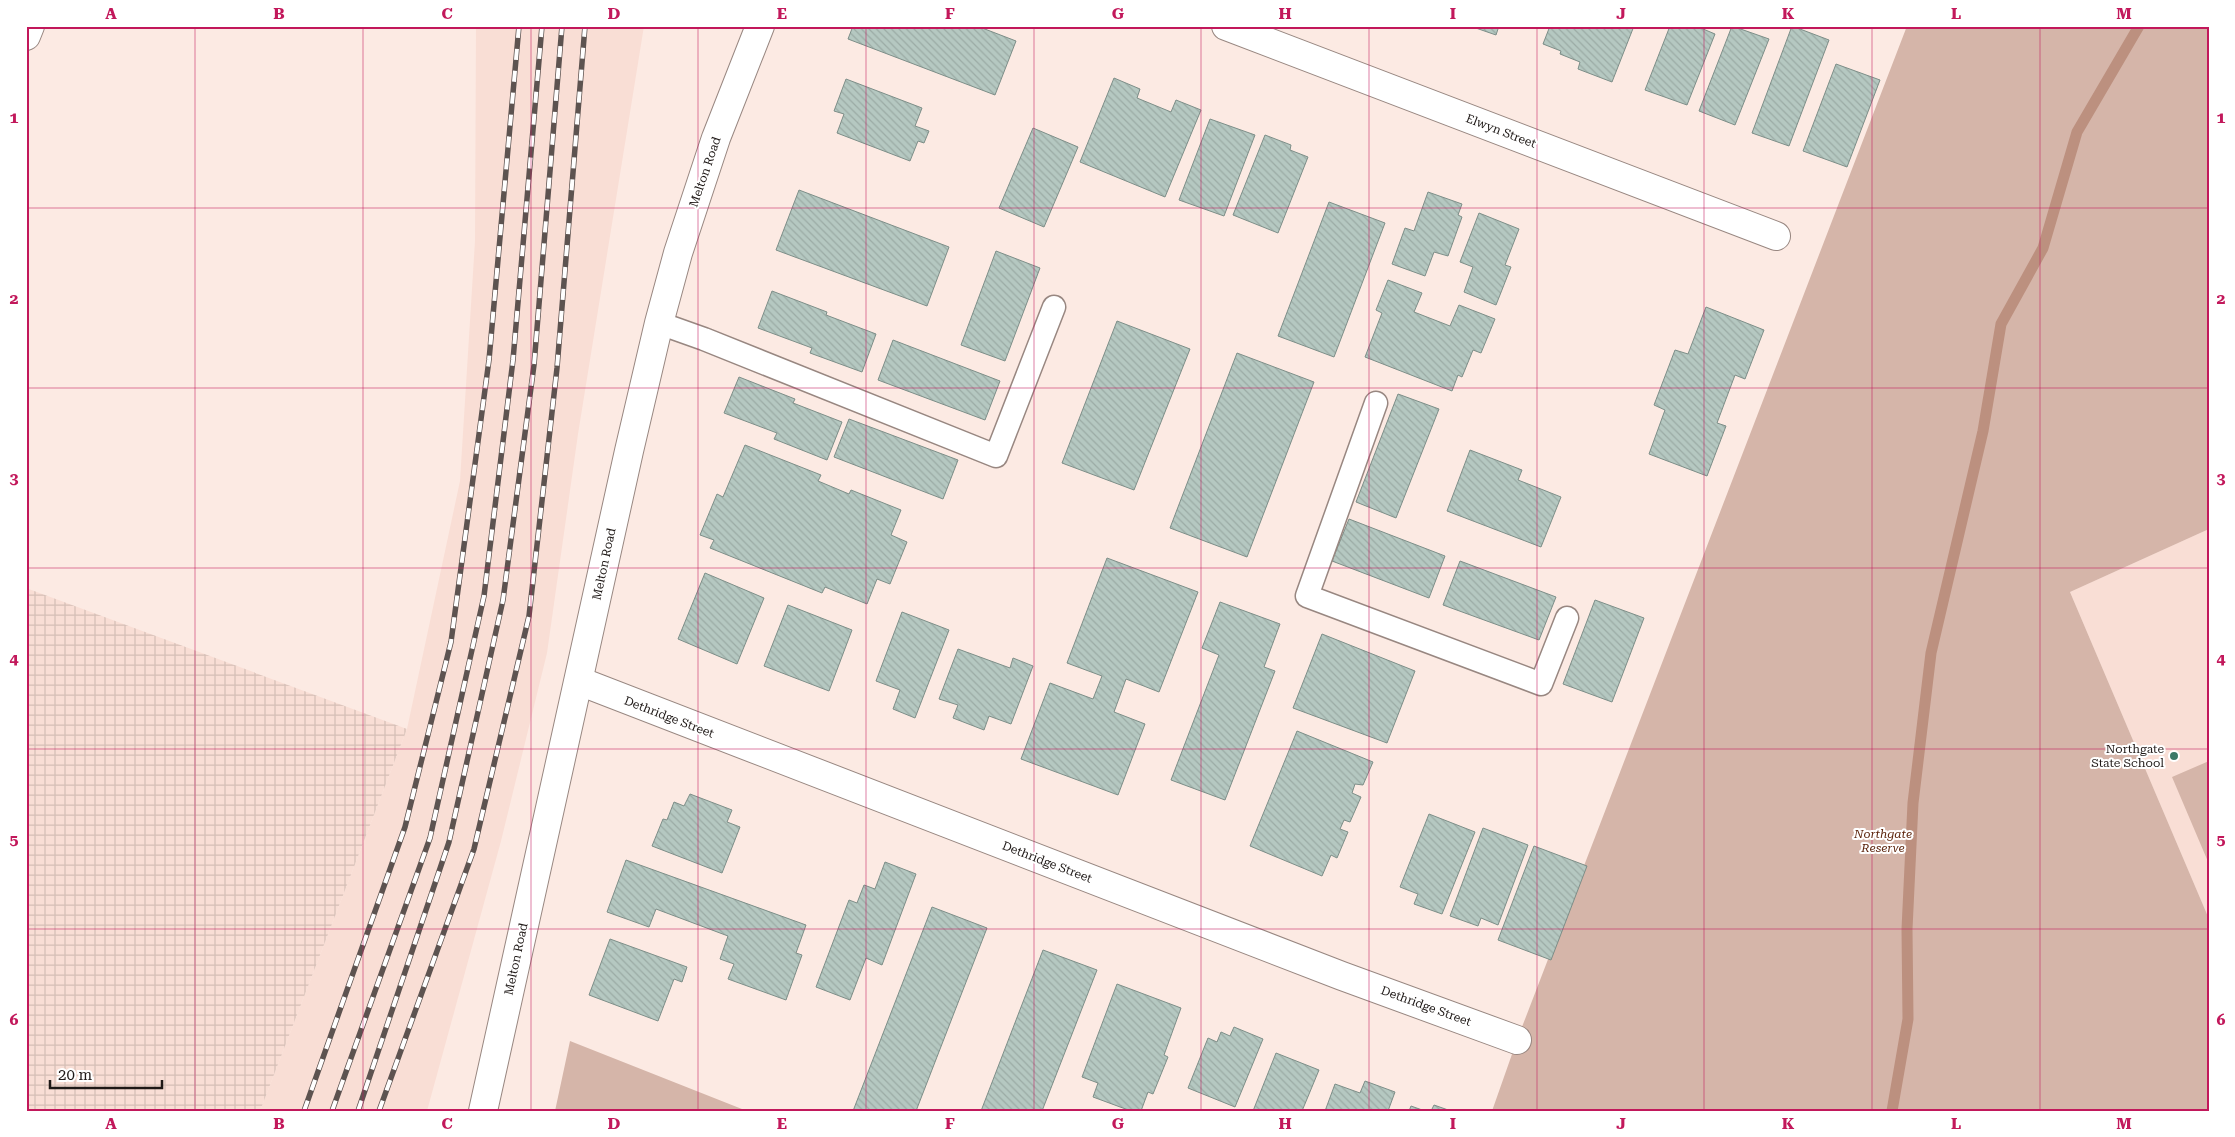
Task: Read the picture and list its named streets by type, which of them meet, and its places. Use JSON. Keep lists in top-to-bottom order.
{
  "streets": {
    "street": ["Elwyn Street", "Melton Road", "Dethridge Street"]
  },
  "crossings": [
    ["Melton Road", "Dethridge Street"]
  ],
  "parks": ["Northgate Reserve"],
  "places": ["Northgate State School"],
  "scale_bar": "20 m",
  "grid": {
    "columns": [
      "A",
      "B",
      "C",
      "D",
      "E",
      "F",
      "G",
      "H",
      "I",
      "J",
      "K",
      "L",
      "M"
    ],
    "rows": [
      "1",
      "2",
      "3",
      "4",
      "5",
      "6"
    ]
  }
}
